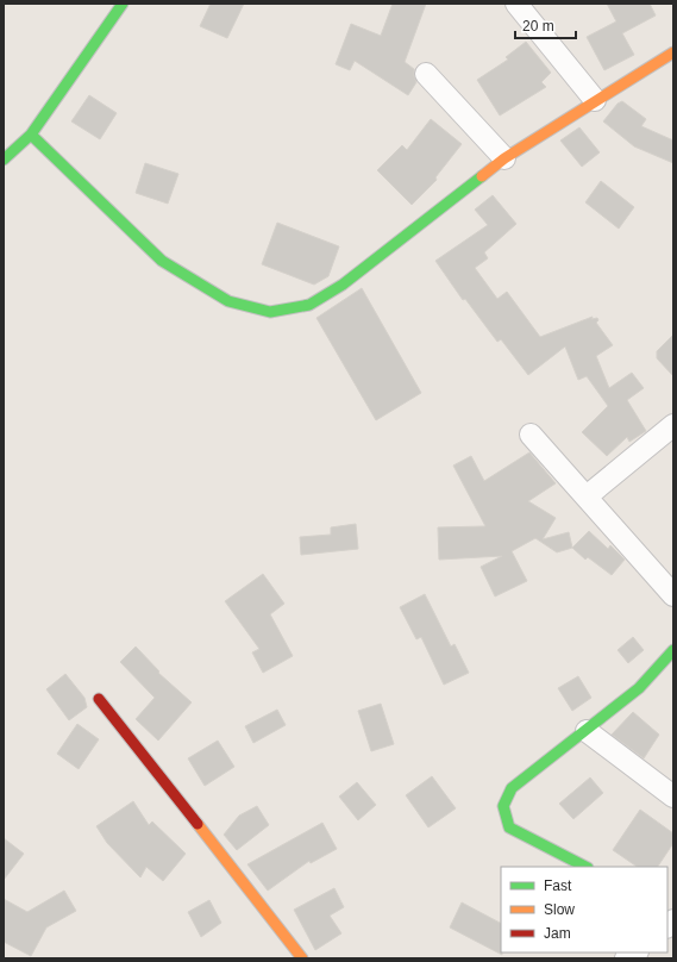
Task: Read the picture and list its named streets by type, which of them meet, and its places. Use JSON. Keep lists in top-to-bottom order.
{
  "legend": ["Fast", "Slow", "Jam"],
  "scale_bar": "20 m"
}
